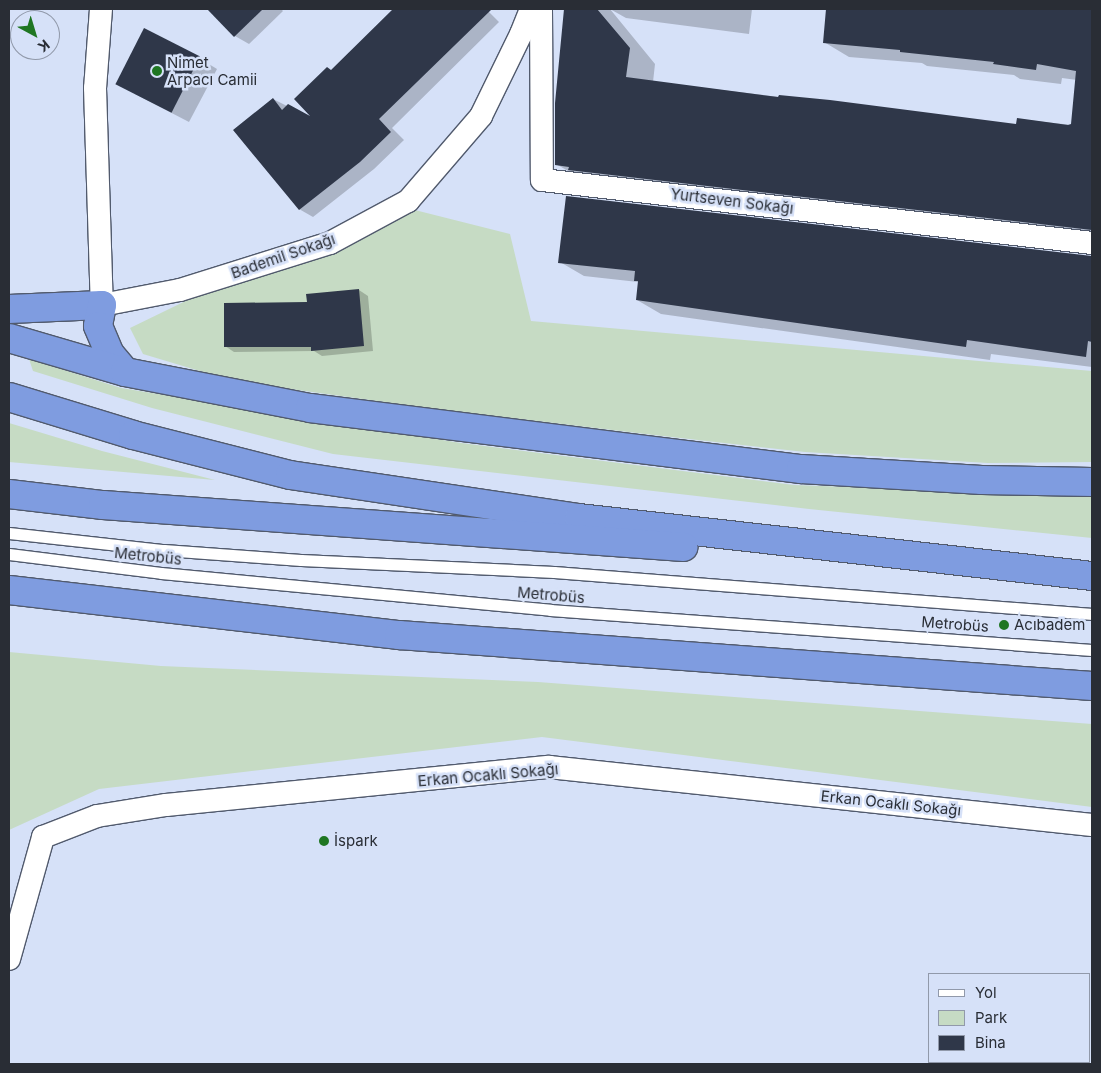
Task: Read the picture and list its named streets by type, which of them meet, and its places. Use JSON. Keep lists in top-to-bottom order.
{
  "streets": {
    "street": ["Yurtseven Sokağı", "Bademil Sokağı", "Erkan Ocaklı Sokağı"],
    "lane": ["Metrobüs"]
  },
  "places": ["Nimet Arpacı Camii", "Acıbadem", "İspark"],
  "legend": ["Yol", "Park", "Bina"],
  "north": "bottom right"
}
